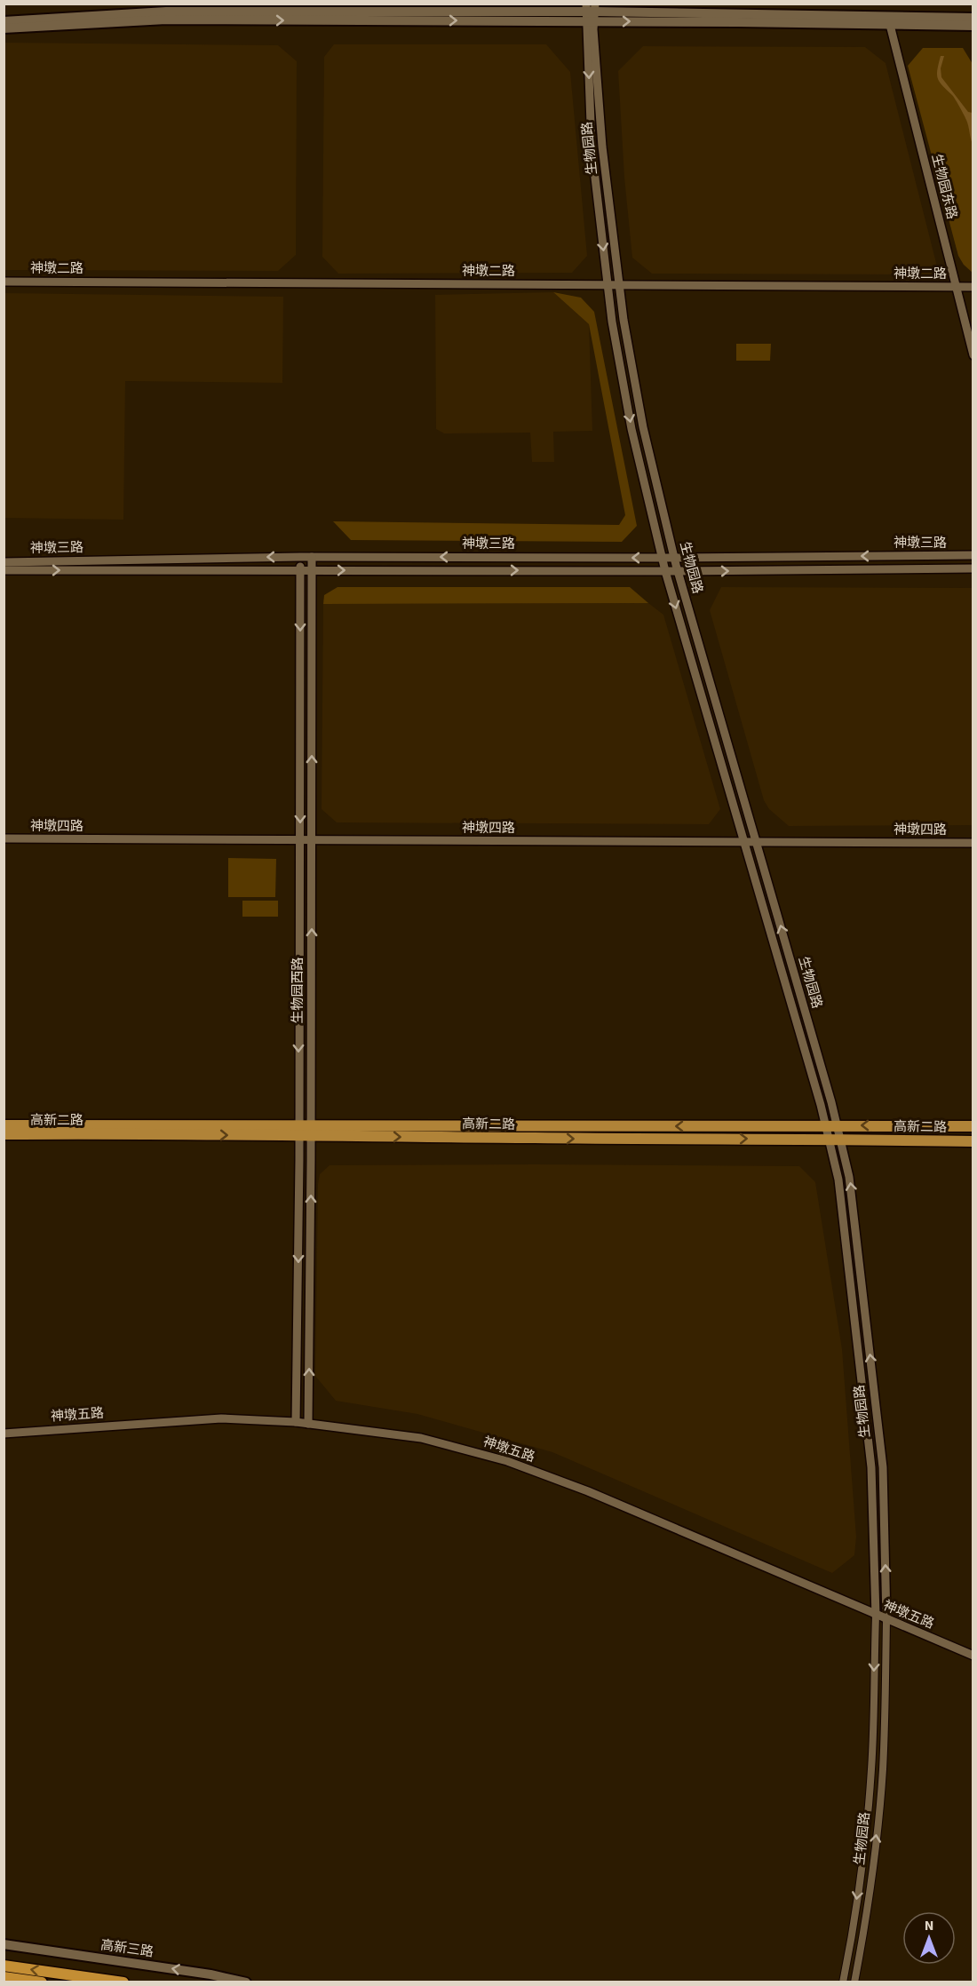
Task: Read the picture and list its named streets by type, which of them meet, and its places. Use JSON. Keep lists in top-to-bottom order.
{
  "streets": {
    "main road": ["高新二路", "高新三路"],
    "street": [
      "生物园路",
      "生物园东路",
      "神墩二路",
      "神墩三路",
      "神墩四路",
      "生物园西路",
      "神墩五路"
    ]
  },
  "crossings": [
    ["生物园路", "神墩二路"],
    ["生物园路", "神墩三路"],
    ["生物园路", "神墩四路"],
    ["生物园路", "高新二路"],
    ["生物园路", "神墩五路"],
    ["生物园东路", "神墩二路"],
    ["神墩三路", "生物园西路"],
    ["神墩四路", "生物园西路"],
    ["生物园西路", "高新二路"],
    ["生物园西路", "神墩五路"]
  ],
  "one_way": ["高新三路"],
  "north": "top"
}
